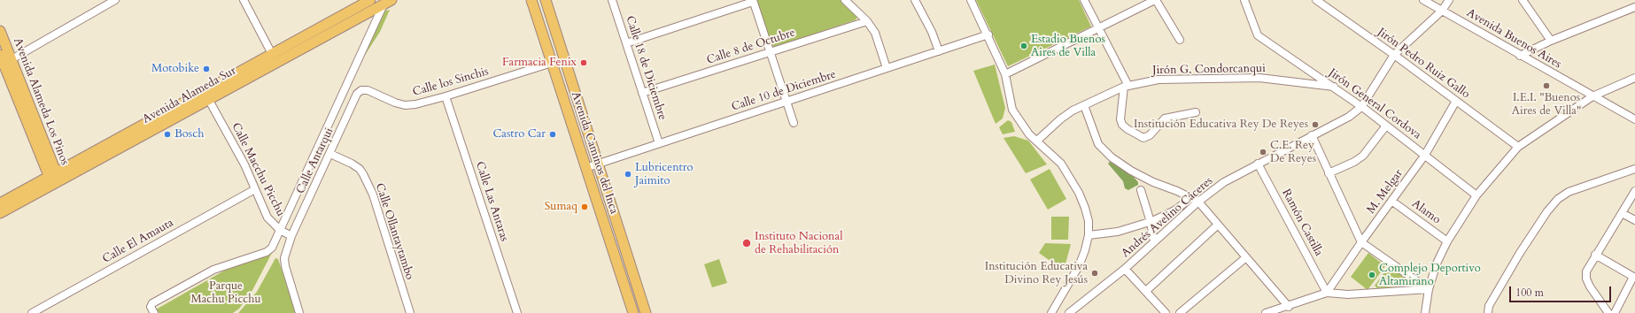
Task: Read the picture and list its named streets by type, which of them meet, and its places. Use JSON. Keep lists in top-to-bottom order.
{
  "streets": {
    "main road": ["Avenida Alameda Sur", "Avenida Alameda Los Pinos", "Avenida Caminos del Inca"],
    "street": [
      "Avenida Buenos Aires",
      "Calle 8 de Octubre",
      "Jirón Pedro Ruiz Gallo",
      "Calle 18 de Diciembre",
      "Jirón G. Condorcanqui",
      "Calle los Sinchis",
      "Calle 10 de Diciembre",
      "Jirón General Cordova",
      "Calle Antarqui",
      "Calle Macchu Picchu",
      "M. Melgar",
      "Calle Las Antaras",
      "Alamo",
      "Andrés Avelino Cáceres",
      "Ramón Castilla",
      "Calle Ollantaytambo",
      "Calle El Amauta"
    ]
  },
  "crossings": [
    ["Avenida Buenos Aires", "Andrés Avelino Cáceres"],
    ["Calle 8 de Octubre", "Calle 18 de Diciembre"],
    ["Jirón Pedro Ruiz Gallo", "M. Melgar"],
    ["Jirón Pedro Ruiz Gallo", "Andrés Avelino Cáceres"],
    ["Calle 18 de Diciembre", "Calle 10 de Diciembre"],
    ["Jirón G. Condorcanqui", "Jirón General Cordova"],
    ["Calle los Sinchis", "Avenida Caminos del Inca"],
    ["Calle los Sinchis", "Calle Antarqui"],
    ["Calle los Sinchis", "Calle Las Antaras"],
    ["Calle 10 de Diciembre", "Avenida Caminos del Inca"],
    ["Avenida Alameda Sur", "Avenida Alameda Los Pinos"],
    ["Avenida Alameda Sur", "Calle Macchu Picchu"],
    ["Jirón General Cordova", "M. Melgar"],
    ["Jirón General Cordova", "Andrés Avelino Cáceres"],
    ["Calle Antarqui", "Calle Macchu Picchu"],
    ["Calle Antarqui", "Calle Ollantaytambo"],
    ["Calle Macchu Picchu", "Calle El Amauta"],
    ["M. Melgar", "Alamo"],
    ["M. Melgar", "Ramón Castilla"],
    ["Andrés Avelino Cáceres", "Ramón Castilla"]
  ],
  "parks": ["Parque Machu Picchu"],
  "places": [
    "Estadio Buenos Aires de Villa",
    "Farmacia Fenix",
    "Motobike",
    "I.E.I. \"Buenos Aires de Villa\"",
    "Institución Educativa Rey De Reyes",
    "Bosch",
    "Castro Car",
    "C.E. Rey De Reyes",
    "Lubricentro Jaimito",
    "Sumaq",
    "Instituto Nacional de Rehabilitación",
    "Institución Educativa Divino Rey Jesús",
    "Complejo Deportivo Altamirano"
  ],
  "scale_bar": "100 m"
}
